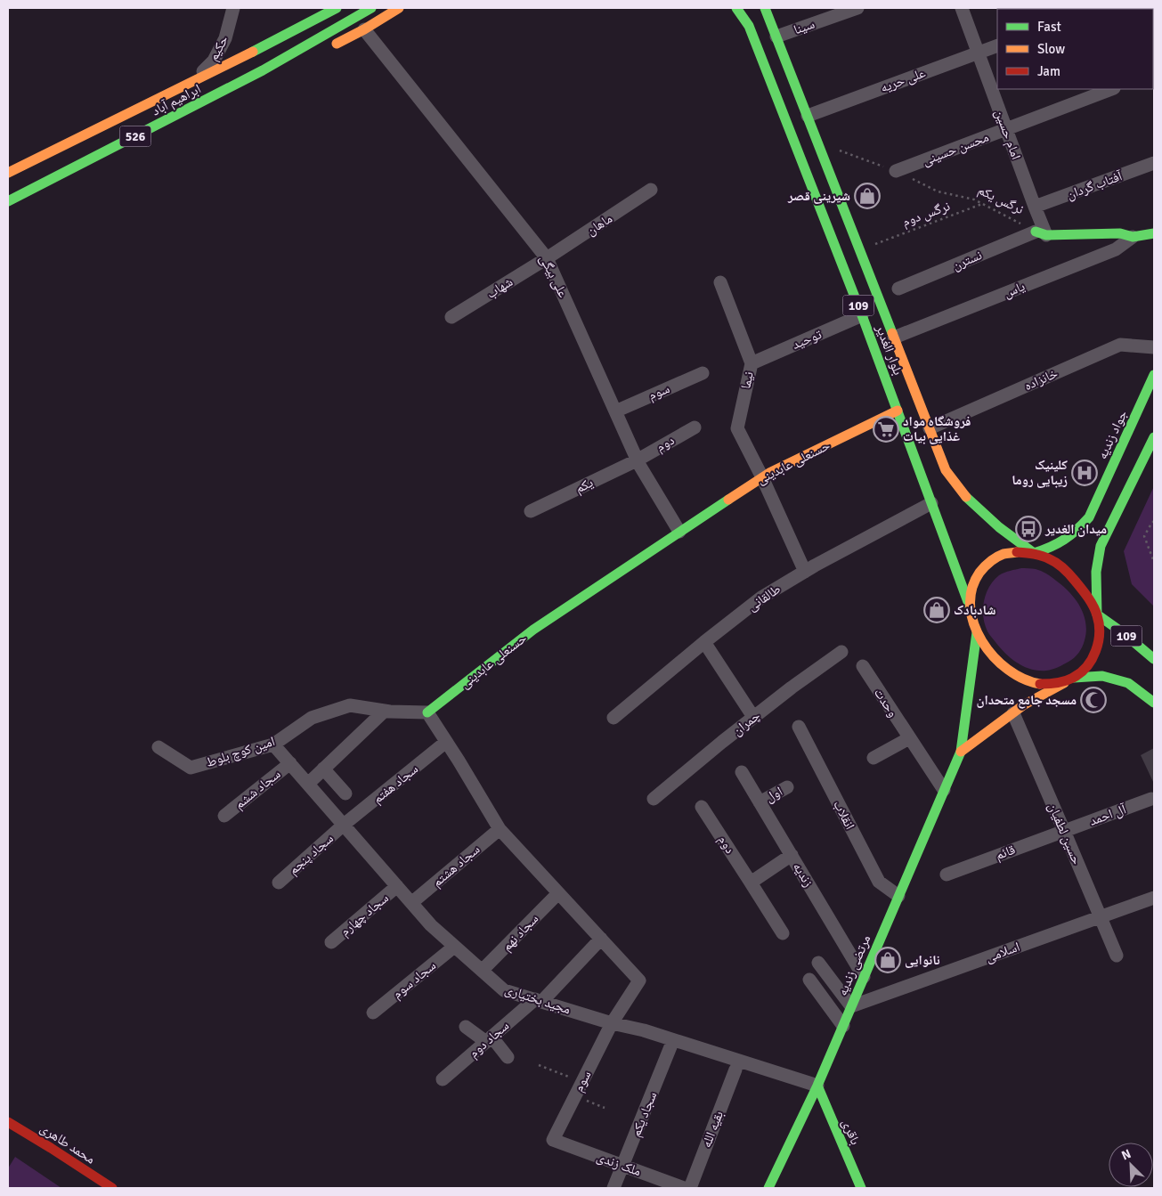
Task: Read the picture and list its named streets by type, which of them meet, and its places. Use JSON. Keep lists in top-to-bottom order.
{
  "streets": {
    "main road": [
      "ابراهیم آباد",
      "526",
      "109",
      "بلوار الغدیر",
      "جواد زندیه",
      "حسنعلی عابدینی",
      "مرتضی زندیه",
      "باقری",
      "محمد طاهری"
    ],
    "street": [
      "سینا",
      "حکیم",
      "علی حریه",
      "امام حسین",
      "محسن حسینی",
      "آفتاب گردان",
      "ماهان",
      "نسترن",
      "علی بیگی",
      "شهاب",
      "یاس",
      "توحید",
      "خانزاده",
      "نیما",
      "سوم",
      "دوم",
      "یکم",
      "طالقانی",
      "وحدت",
      "چمران",
      "امین کوچ بلوط",
      "سجاد هفتم",
      "سجاد ششم",
      "اول",
      "انقلاب",
      "آل احمد",
      "حسین لطفیان",
      "قائم",
      "سجاد پنجم",
      "سجاد هشتم",
      "زندیه",
      "سجاد چهارم",
      "سجاد نهم",
      "اسلامی",
      "سجاد سوم",
      "مجید بختیاری",
      "سجاد دوم",
      "سجاد یکم",
      "بقیه الله",
      "ملک زندی"
    ],
    "path": ["نرگس یکم", "نرگس دوم"]
  },
  "crossings": [
    ["سینا", "بلوار الغدیر"],
    ["حکیم", "ابراهیم آباد"],
    ["علی حریه", "امام حسین"],
    ["علی حریه", "بلوار الغدیر"],
    ["امام حسین", "محسن حسینی"],
    ["امام حسین", "آفتاب گردان"],
    ["امام حسین", "نرگس یکم"],
    ["امام حسین", "نسترن"],
    ["محسن حسینی", "نرگس یکم"],
    ["نرگس یکم", "نرگس دوم"],
    ["نرگس یکم", "نسترن"],
    ["ماهان", "علی بیگی"],
    ["ماهان", "شهاب"],
    ["علی بیگی", "شهاب"],
    ["علی بیگی", "سوم"],
    ["علی بیگی", "دوم"],
    ["علی بیگی", "حسنعلی عابدینی"],
    ["علی بیگی", "یکم"],
    ["یاس", "بلوار الغدیر"],
    ["109", "بلوار الغدیر"],
    ["109", "جواد زندیه"],
    ["توحید", "بلوار الغدیر"],
    ["توحید", "نیما"],
    ["بلوار الغدیر", "خانزاده"],
    ["بلوار الغدیر", "جواد زندیه"],
    ["بلوار الغدیر", "حسنعلی عابدینی"],
    ["بلوار الغدیر", "طالقانی"],
    ["نیما", "حسنعلی عابدینی"],
    ["نیما", "طالقانی"],
    ["سوم", "مجید بختیاری"],
    ["سوم", "ملک زندی"],
    ["دوم", "یکم"],
    ["حسنعلی عابدینی", "امین کوچ بلوط"],
    ["وحدت", "مرتضی زندیه"],
    ["امین کوچ بلوط", "مجید بختیاری"],
    ["سجاد هفتم", "سجاد پنجم"],
    ["سجاد هفتم", "مجید بختیاری"],
    ["سجاد ششم", "مجید بختیاری"],
    ["اول", "زندیه"],
    ["انقلاب", "مرتضی زندیه"],
    ["آل احمد", "حسین لطفیان"],
    ["آل احمد", "قائم"],
    ["حسین لطفیان", "قائم"],
    ["حسین لطفیان", "اسلامی"],
    ["سجاد پنجم", "مجید بختیاری"],
    ["سجاد هشتم", "مجید بختیاری"],
    ["زندیه", "مرتضی زندیه"],
    ["سجاد چهارم", "مجید بختیاری"],
    ["سجاد نهم", "مجید بختیاری"],
    ["اسلامی", "مرتضی زندیه"],
    ["مرتضی زندیه", "مجید بختیاری"],
    ["مرتضی زندیه", "باقری"],
    ["سجاد سوم", "مجید بختیاری"],
    ["مجید بختیاری", "سجاد دوم"],
    ["مجید بختیاری", "سجاد یکم"],
    ["مجید بختیاری", "باقری"],
    ["سجاد یکم", "ملک زندی"]
  ],
  "places": {
    "shop": ["شیرینی قصر", "شادبادک", "نانوایی"],
    "supermarket": ["فروشگاه مواد غذایی بیات"],
    "hospital": ["کلینیک زیبایی روما"],
    "bus stop": ["میدان الغدیر"],
    "mosque": ["مسجد جامع متحدان"]
  },
  "legend": ["Fast", "Slow", "Jam"],
  "north": "top left"
}
